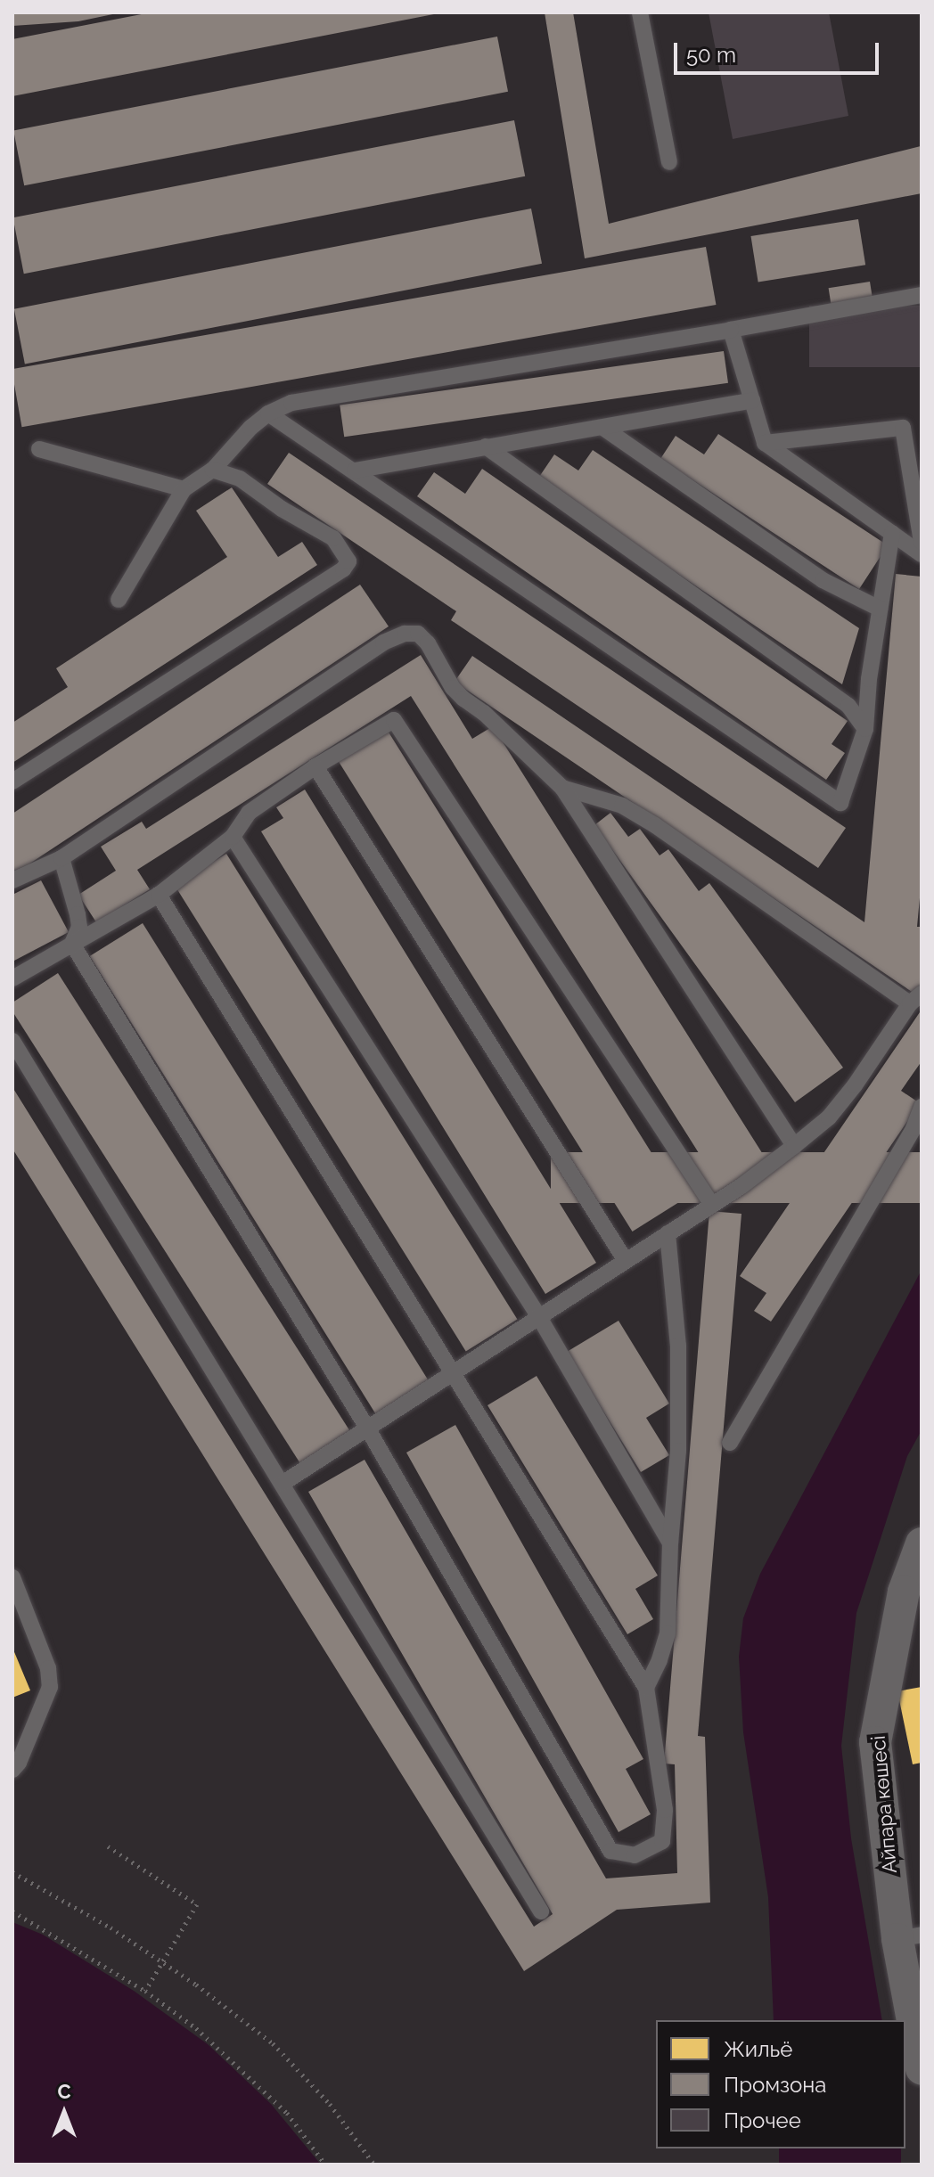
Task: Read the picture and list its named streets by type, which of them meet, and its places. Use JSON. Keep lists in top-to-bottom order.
{
  "streets": {
    "street": ["Айпара көшесі"]
  },
  "legend": ["Жильё", "Промзона", "Прочее"],
  "scale_bar": "50 m",
  "north": "top"
}
